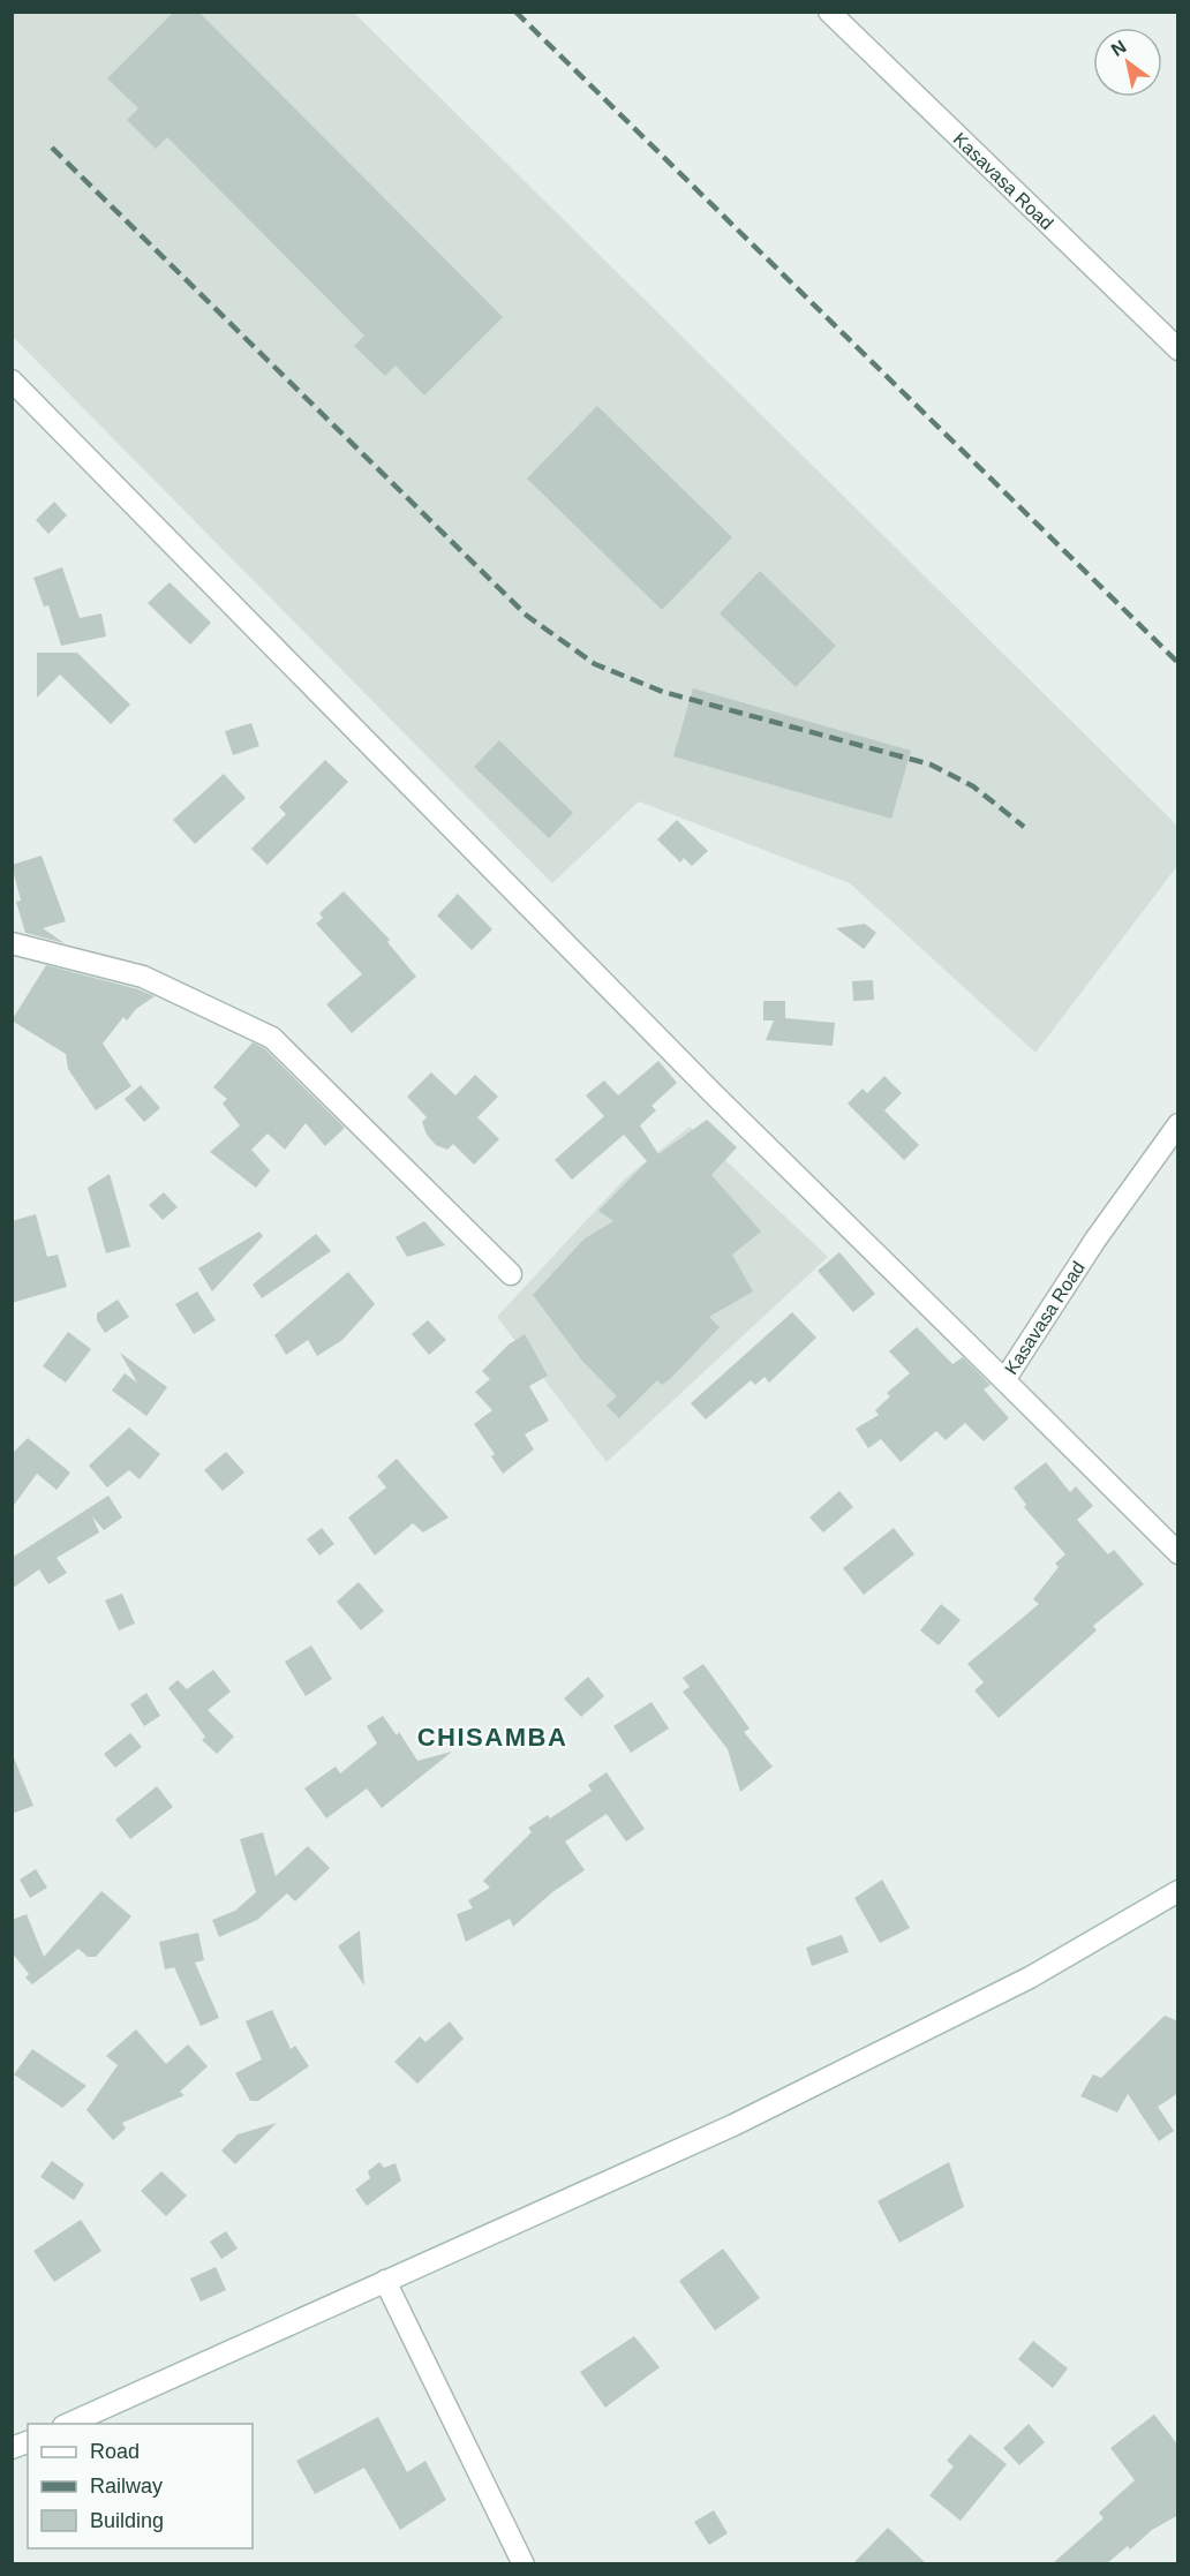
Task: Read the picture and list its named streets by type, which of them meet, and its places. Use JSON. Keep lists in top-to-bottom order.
{
  "streets": {
    "street": ["Kasavasa Road"]
  },
  "districts": ["CHISAMBA"],
  "legend": ["Road", "Railway", "Building"],
  "north": "top left"
}
